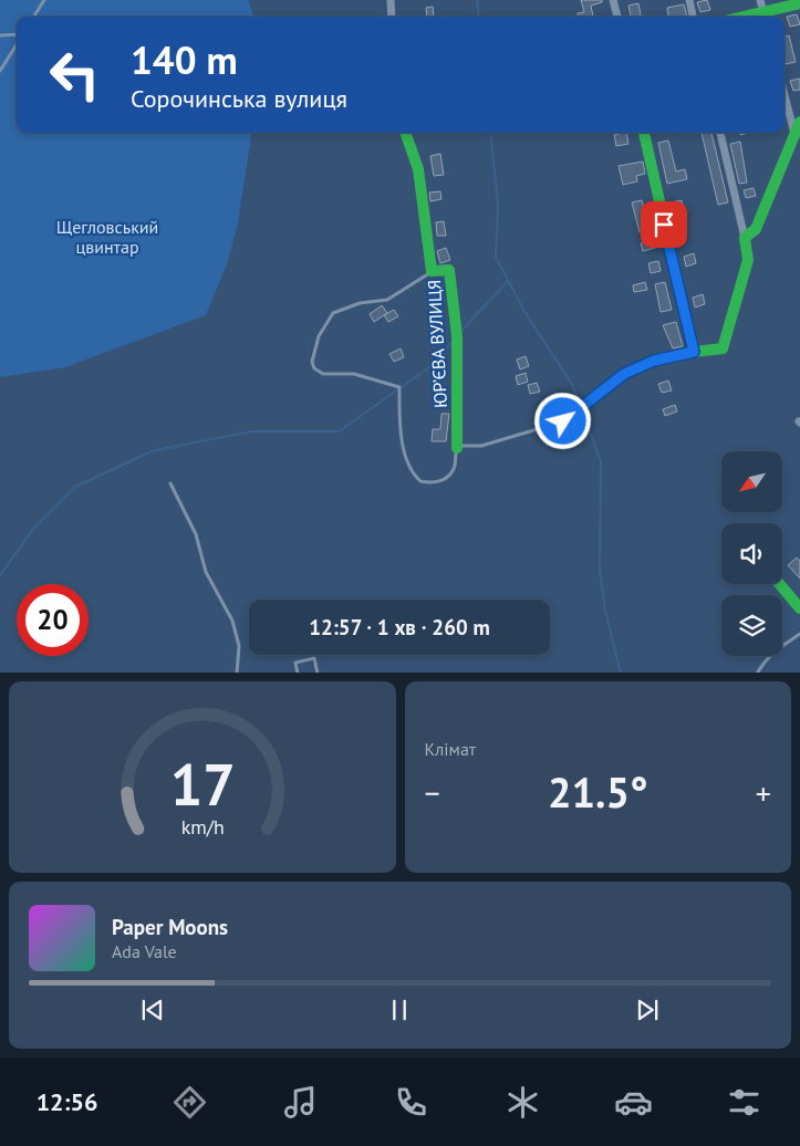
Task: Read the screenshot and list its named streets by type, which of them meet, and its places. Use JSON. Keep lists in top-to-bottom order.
{
  "streets": {
    "street": ["ЮР’ЄВА ВУЛИЦЯ"]
  },
  "parks": ["Щегловський цвинтар"],
  "north": "bottom left",
  "page": {
    "turn": ["140 m", "Сорочинська вулиця"],
    "limit": "20",
    "trip": "12:57 · 1 хв · 260 m",
    "tile": "Клімат",
    "heat": ["−", "21.5°", "+"],
    "song": ["Paper Moons", "Ada Vale"],
    "tabs": "12:56",
    "gauge": ["17", "km/h"]
  }
}
